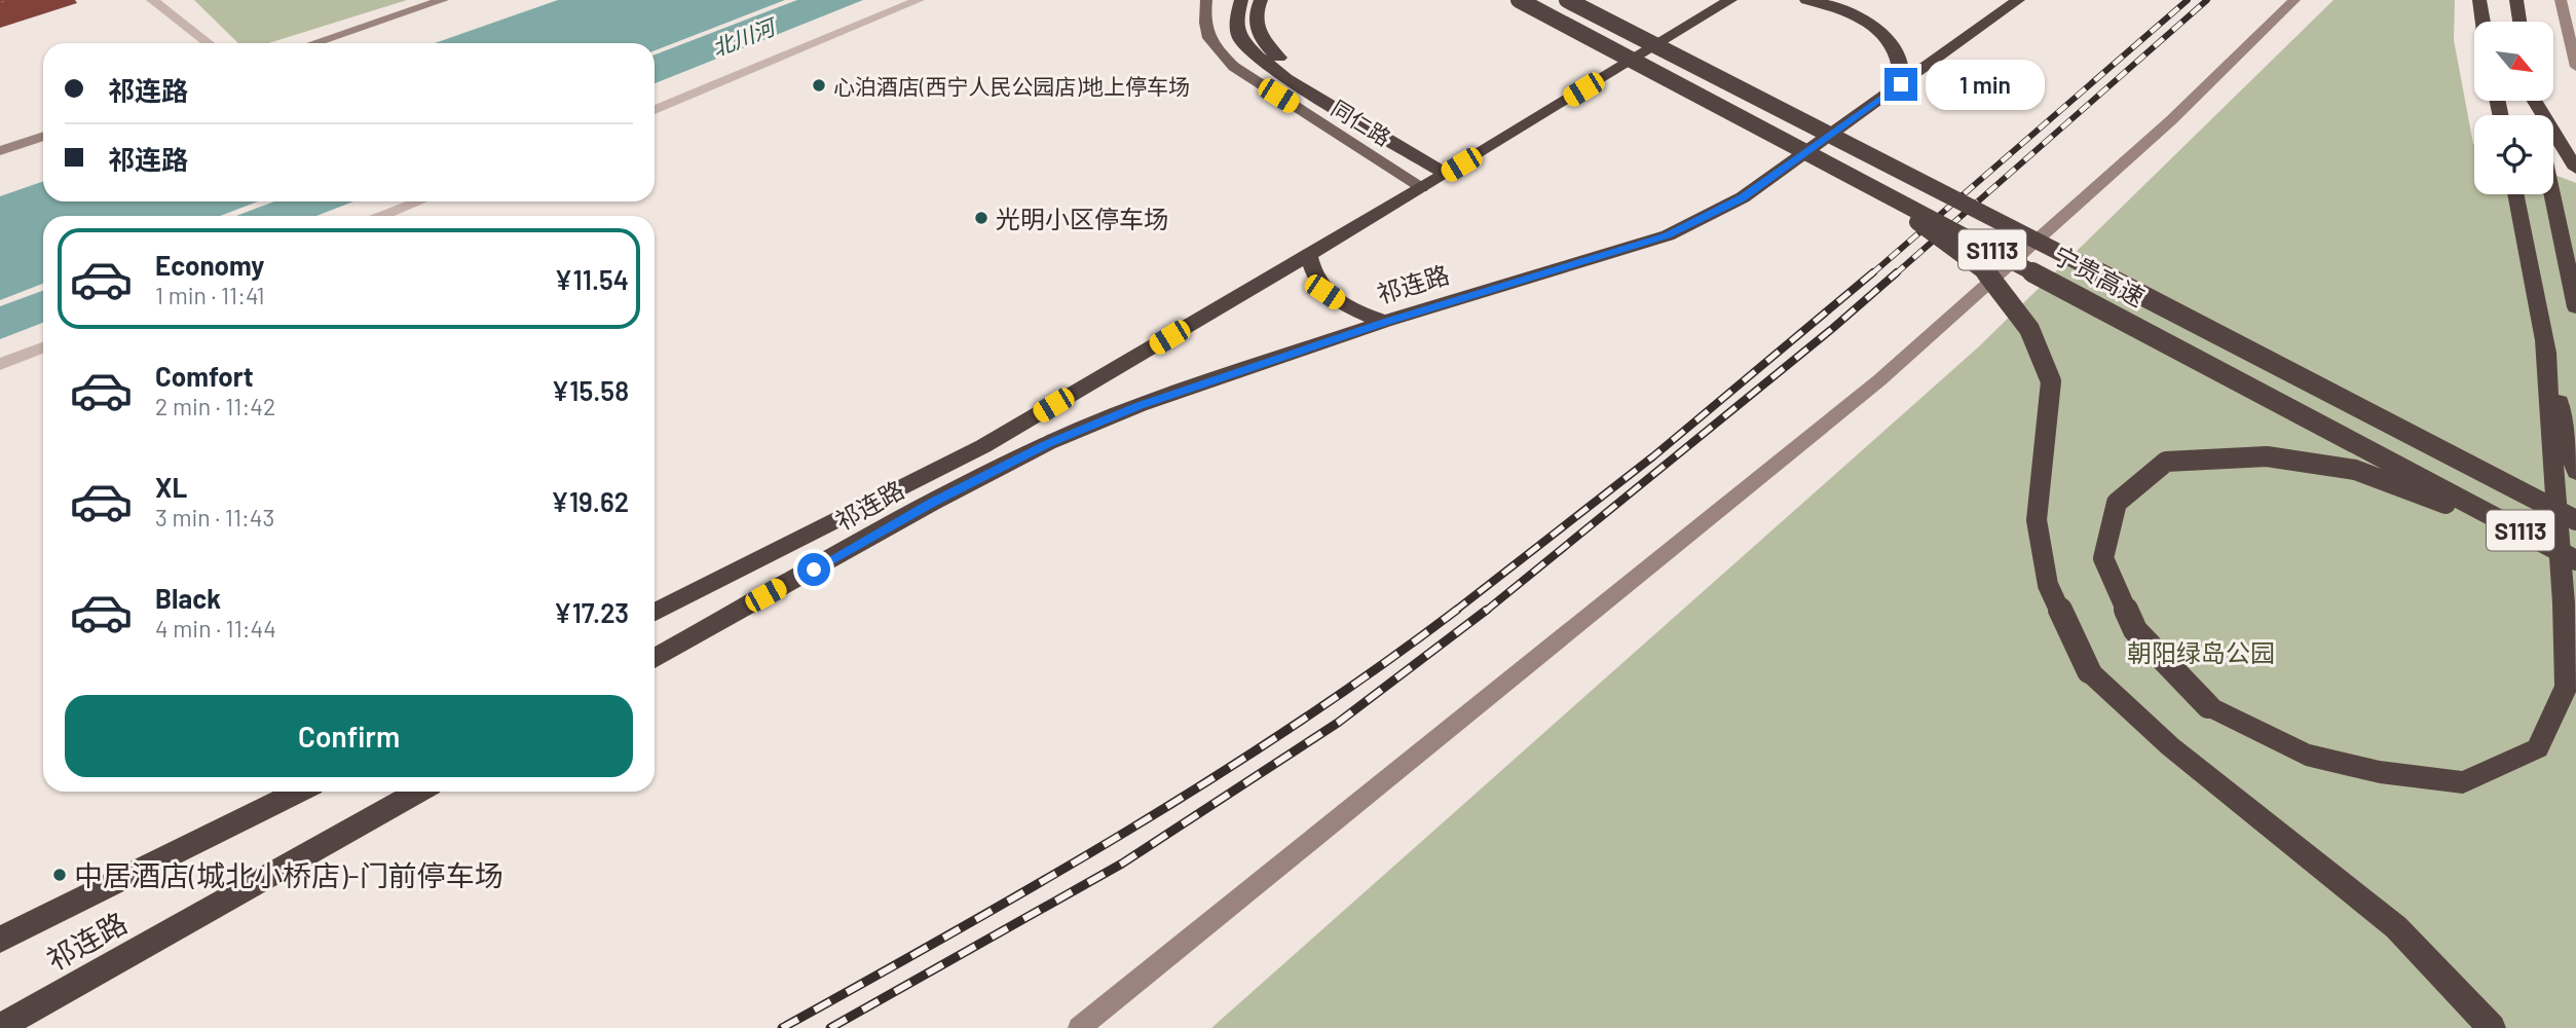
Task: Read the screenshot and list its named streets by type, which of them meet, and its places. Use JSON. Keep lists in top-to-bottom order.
{
  "streets": {
    "highway": ["S1113", "宁贵高速", "祁连路"],
    "main road": ["同仁路"]
  },
  "crossings": [
    ["同仁路", "祁连路"]
  ],
  "water": ["北川河"],
  "parks": ["朝阳绿岛公园"],
  "places": ["心泊酒店(西宁人民公园店)地上停车场", "光明小区停车场", "中居酒店(城北小桥店)-门前停车场"],
  "north": "bottom right",
  "page": {
    "banner": ["祁连路", "祁连路"],
    "bubble": "1 min",
    "list": [
      {
        "name": "Economy",
        "note": "1 min · 11:41",
        "value": "¥11.54"
      },
      {
        "name": "Comfort",
        "note": "2 min · 11:42",
        "value": "¥15.58"
      },
      {
        "name": "XL",
        "note": "3 min · 11:43",
        "value": "¥19.62"
      },
      {
        "name": "Black",
        "note": "4 min · 11:44",
        "value": "¥17.23"
      }
    ],
    "buttons": "Confirm"
  }
}
